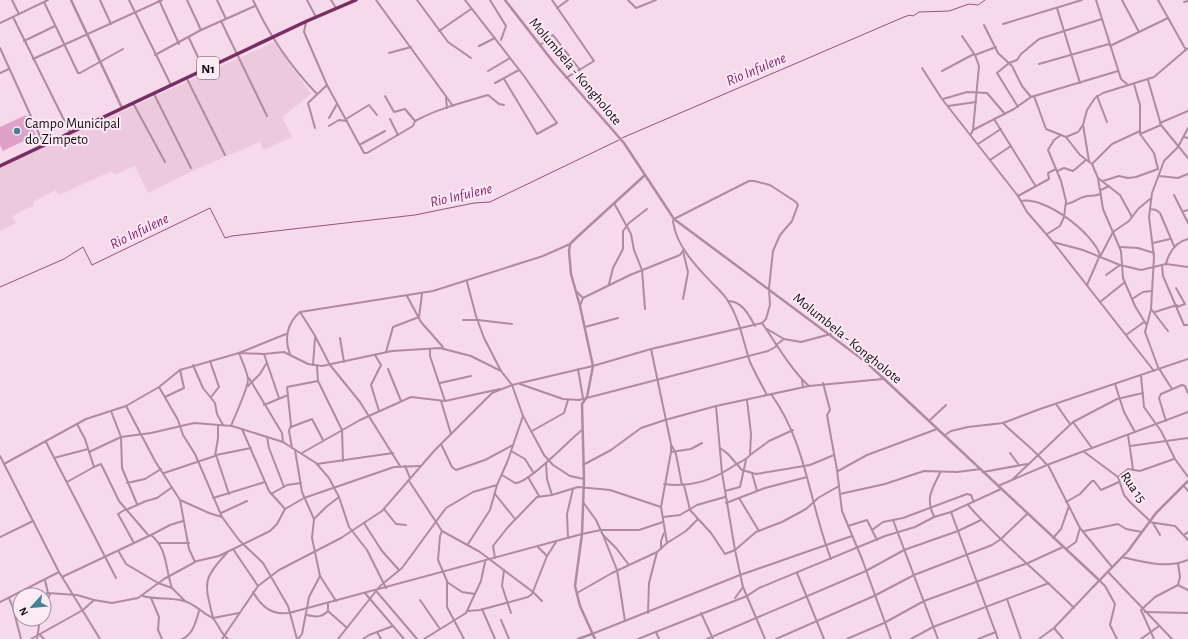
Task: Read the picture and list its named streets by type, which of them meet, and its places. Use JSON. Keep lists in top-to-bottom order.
{
  "streets": {
    "highway": ["N1"],
    "street": ["Molumbela - Kongholote", "Rua 15"]
  },
  "water": ["Rio Infulene"],
  "places": ["Campo Municipal do Zimpeto"],
  "north": "bottom left"
}
